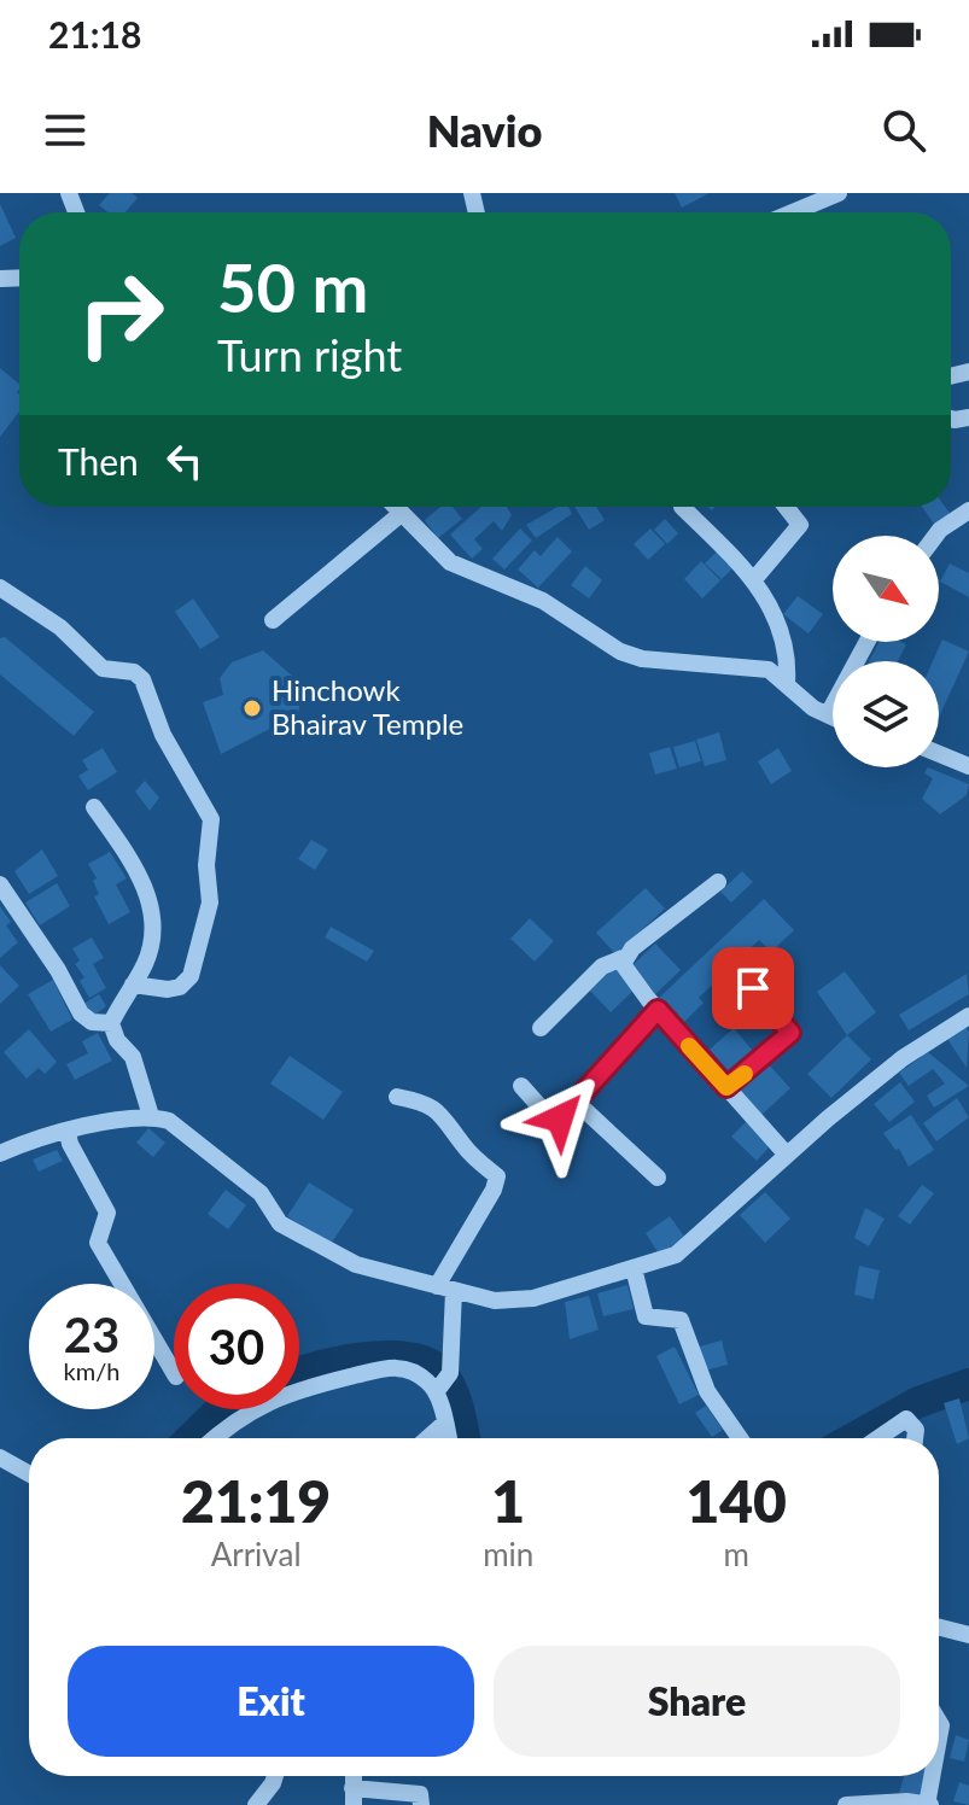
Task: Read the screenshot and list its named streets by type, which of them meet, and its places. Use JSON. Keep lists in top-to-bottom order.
{
  "places": ["Hinchowk Bhairav Temple"],
  "north": "bottom right",
  "page": {
    "status": "21:18",
    "header": "Navio",
    "turn": ["50 m", "Turn right"],
    "then": "Then",
    "speed": "23 km/h",
    "limit": "30",
    "eta": [
      "21:19",
      "Arrival",
      "1",
      "min",
      "140",
      "m"
    ],
    "buttons": ["Exit", "Share"]
  }
}
